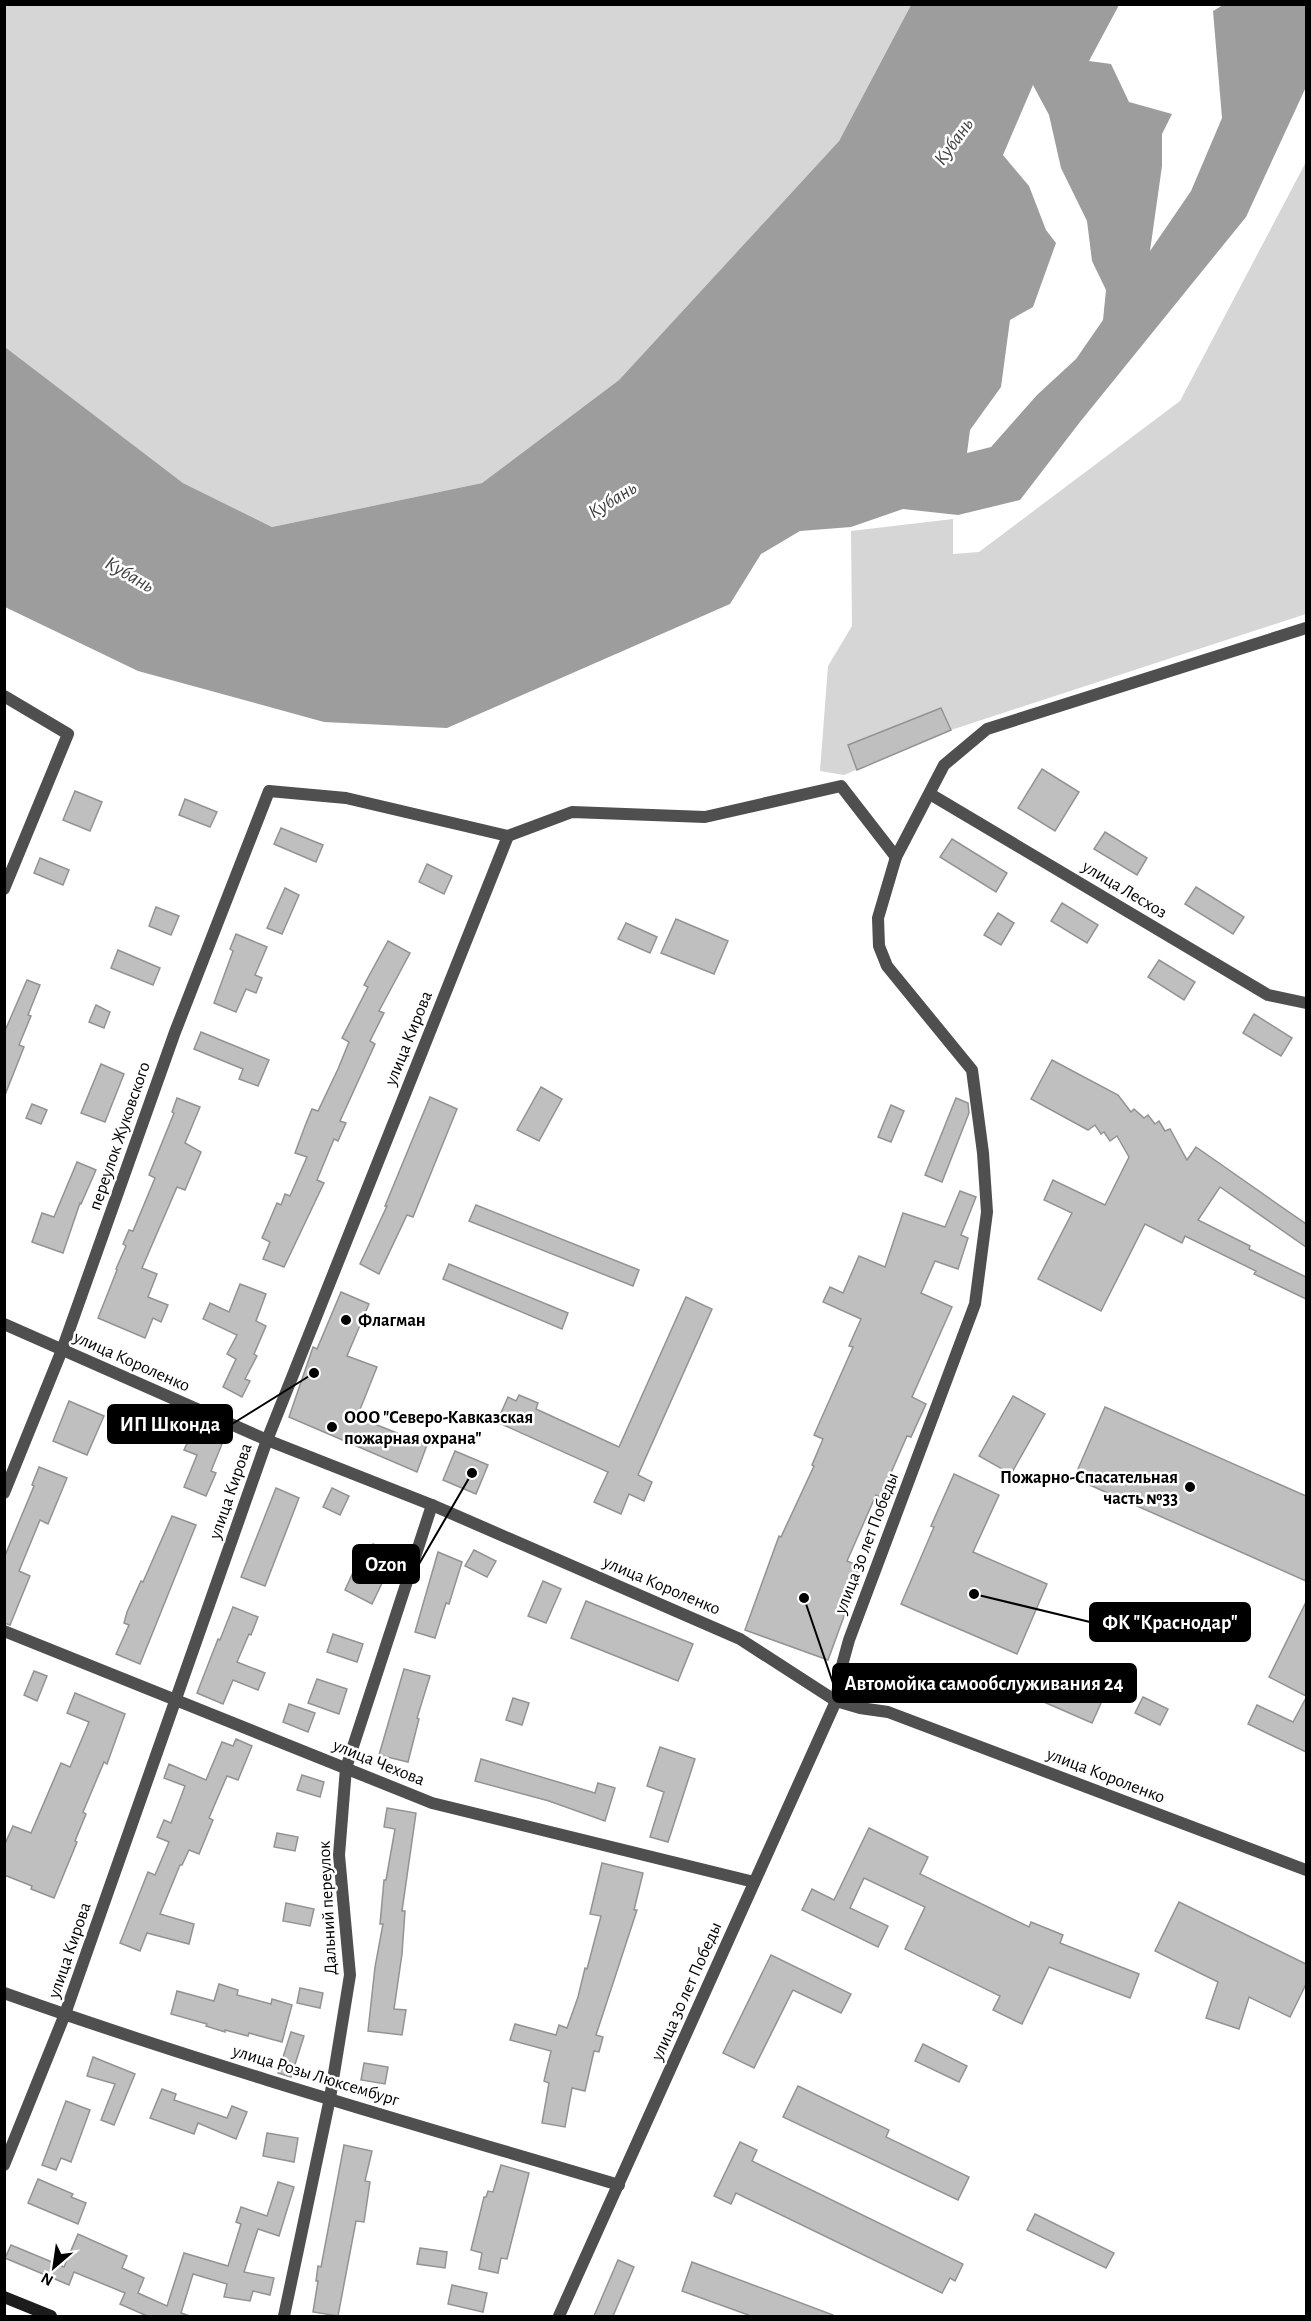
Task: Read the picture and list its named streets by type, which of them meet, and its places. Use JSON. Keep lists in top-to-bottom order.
{
  "streets": {
    "street": [
      "улица Лесхоз",
      "улица Кирова",
      "переулок Жуковского",
      "улица Короленко",
      "улица 30 лет Победы",
      "улица Чехова",
      "Дальний переулок",
      "улица Розы Люксембург"
    ]
  },
  "crossings": [
    ["улица Лесхоз", "улица 30 лет Победы"],
    ["улица Кирова", "переулок Жуковского"],
    ["улица Кирова", "улица Короленко"],
    ["улица Кирова", "улица Чехова"],
    ["улица Кирова", "улица Розы Люксембург"],
    ["переулок Жуковского", "улица Короленко"],
    ["улица Короленко", "улица 30 лет Победы"],
    ["улица Короленко", "Дальний переулок"],
    ["улица 30 лет Победы", "улица Чехова"],
    ["улица 30 лет Победы", "улица Розы Люксембург"],
    ["улица Чехова", "Дальний переулок"],
    ["Дальний переулок", "улица Розы Люксембург"]
  ],
  "water": ["Кубань"],
  "places": [
    "Флагман",
    "ИП Шконда",
    "ООО \"Северо-Кавказская пожарная охрана\"",
    "Ozon",
    "Пожарно-Спасательная часть №33",
    "ФК \"Краснодар\"",
    "Автомойка самообслуживания 24"
  ],
  "north": "bottom left"
}
